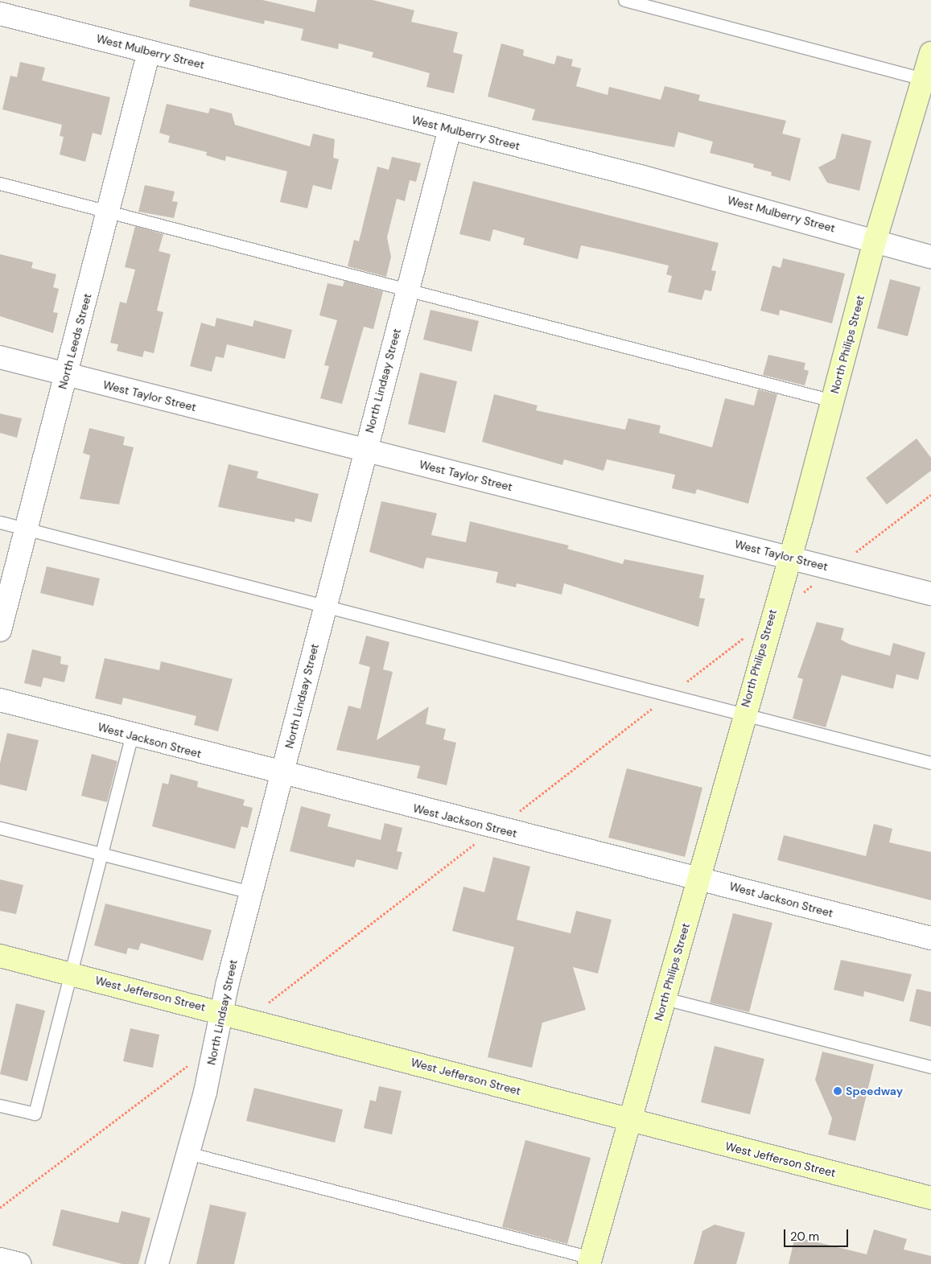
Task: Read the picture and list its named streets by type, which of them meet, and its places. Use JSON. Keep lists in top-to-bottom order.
{
  "streets": {
    "street": [
      "West Mulberry Street",
      "North Leeds Street",
      "North Philips Street",
      "North Lindsay Street",
      "West Taylor Street",
      "West Jackson Street",
      "West Jefferson Street"
    ]
  },
  "crossings": [
    ["West Mulberry Street", "North Leeds Street"],
    ["West Mulberry Street", "North Philips Street"],
    ["West Mulberry Street", "North Lindsay Street"],
    ["North Leeds Street", "West Taylor Street"],
    ["North Philips Street", "West Taylor Street"],
    ["North Philips Street", "West Jackson Street"],
    ["North Philips Street", "West Jefferson Street"],
    ["North Lindsay Street", "West Taylor Street"],
    ["North Lindsay Street", "West Jackson Street"],
    ["North Lindsay Street", "West Jefferson Street"]
  ],
  "places": ["Speedway"],
  "scale_bar": "20 m"
}
